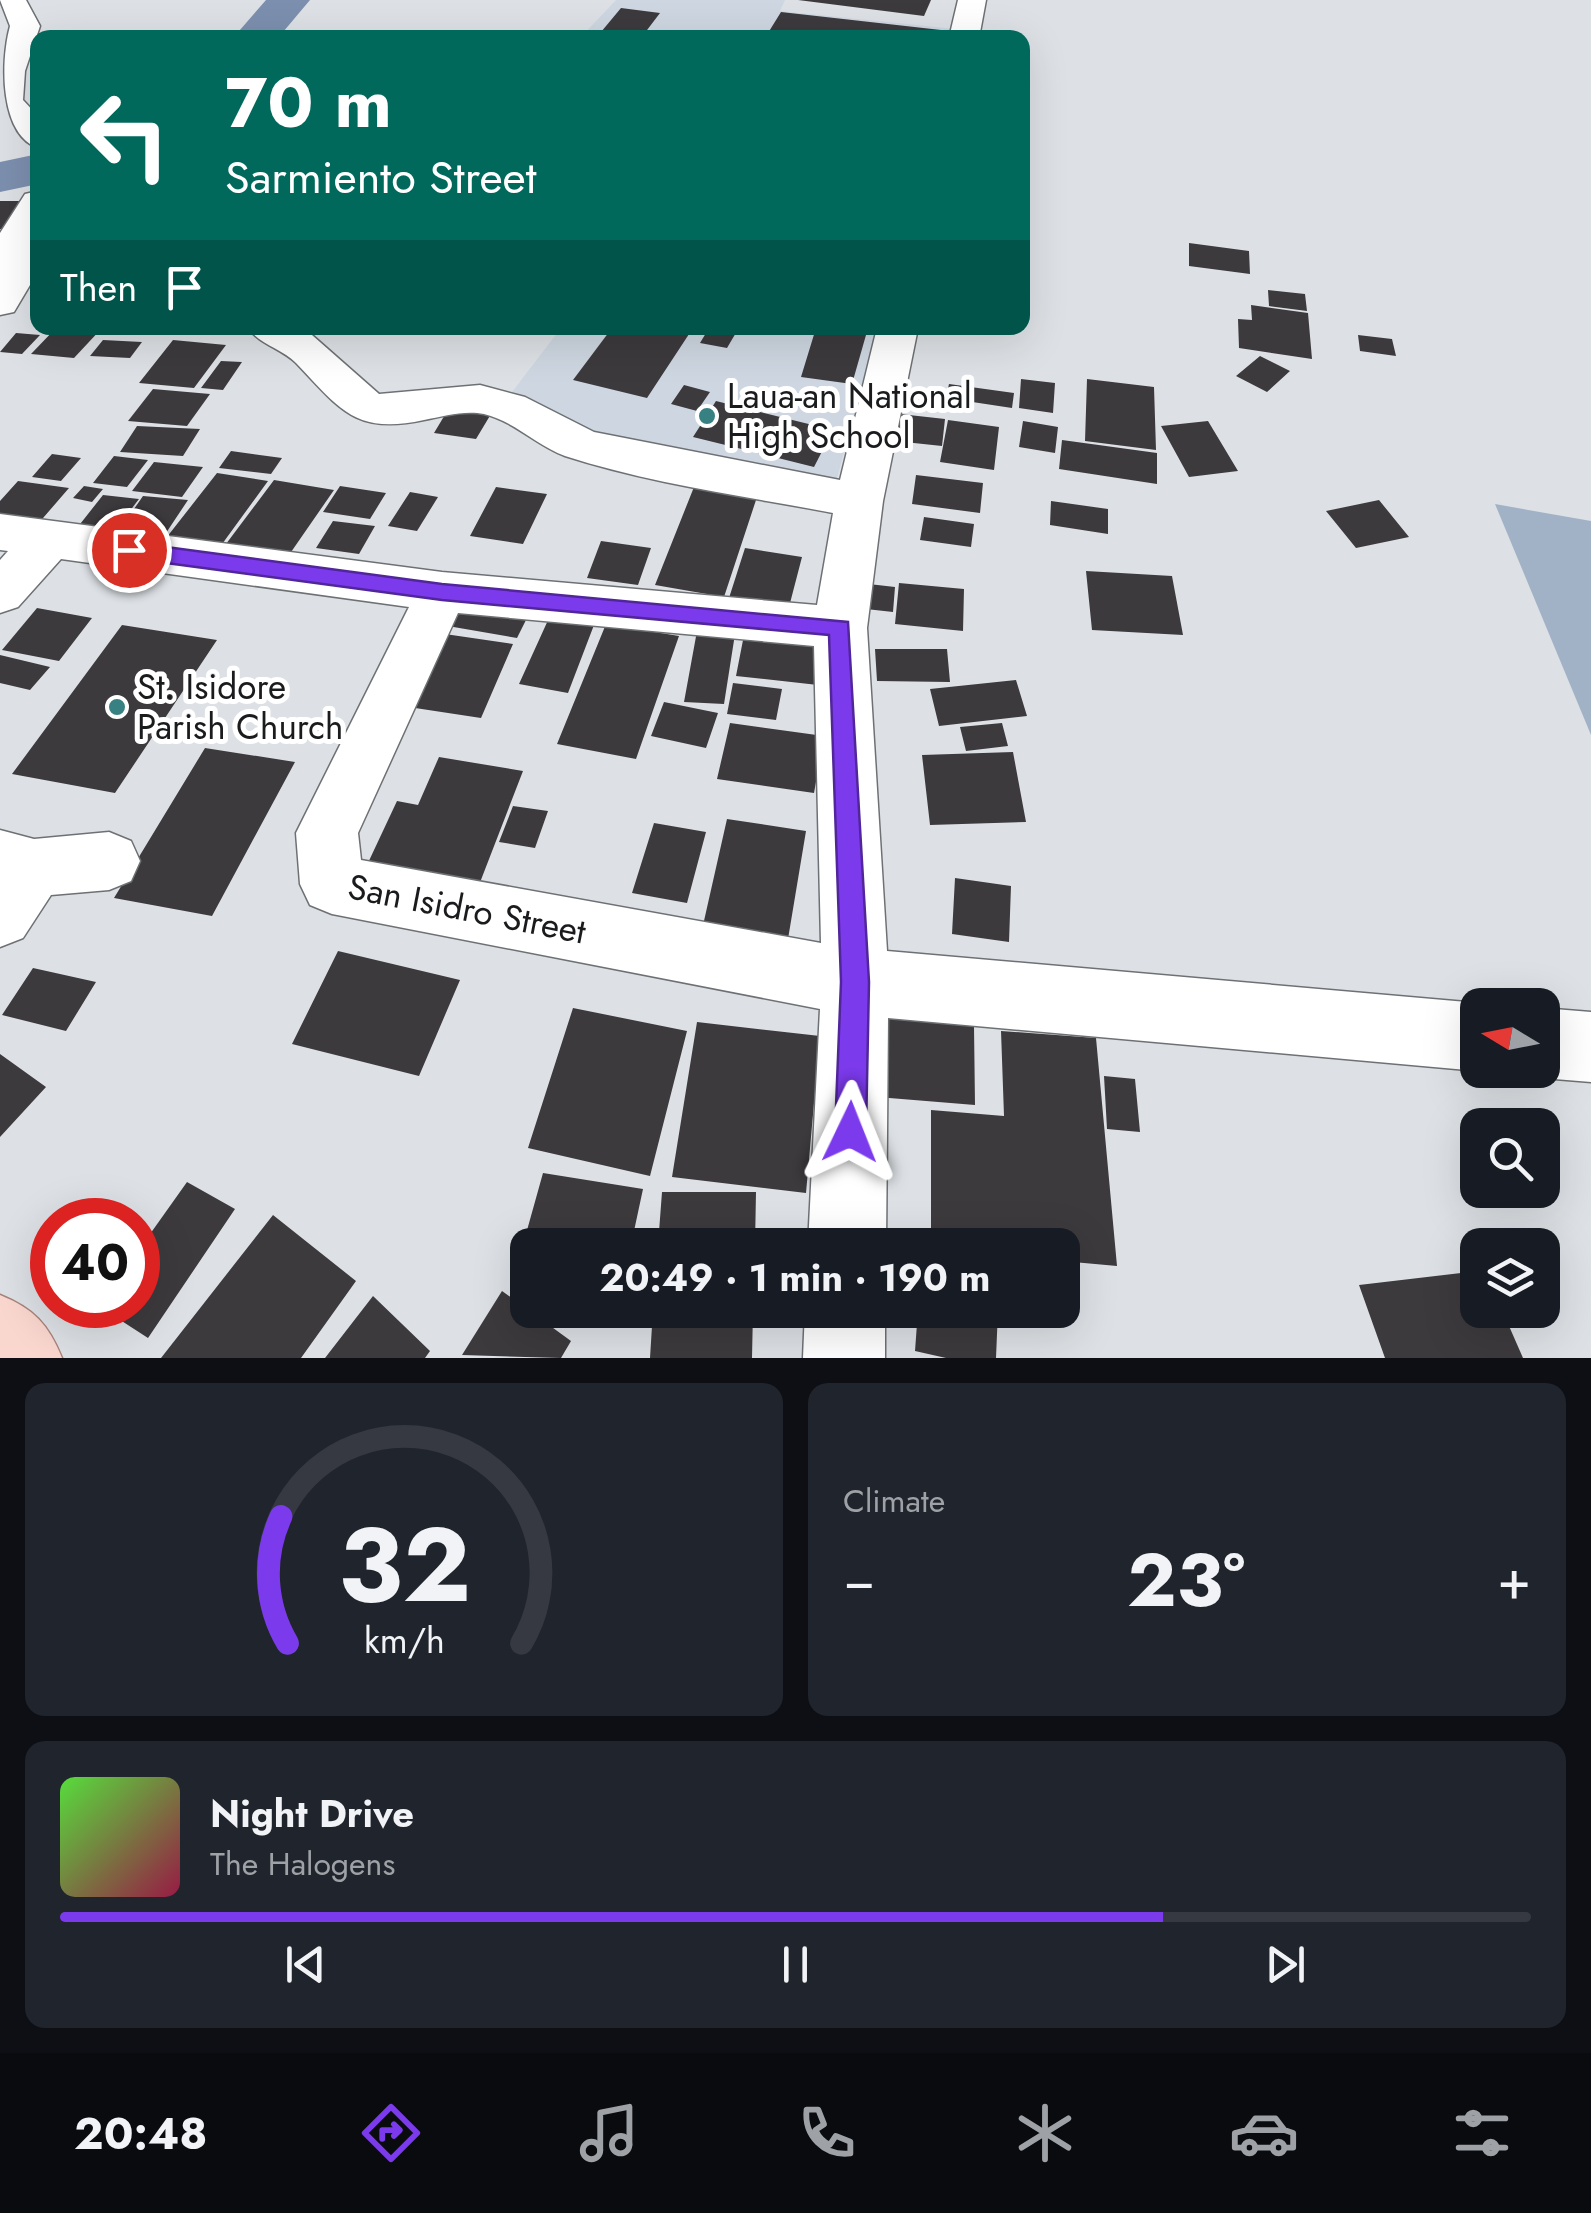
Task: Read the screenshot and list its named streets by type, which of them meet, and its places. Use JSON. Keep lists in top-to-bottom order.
{
  "streets": {
    "street": ["San Isidro Street"]
  },
  "places": ["Laua-an National High School", "St. Isidore Parish Church"],
  "north": "left",
  "page": {
    "turn": ["70 m", "Sarmiento Street"],
    "then": "Then",
    "limit": "40",
    "trip": "20:49 · 1 min · 190 m",
    "tile": "Climate",
    "heat": ["−", "23°", "+"],
    "song": ["Night Drive", "The Halogens"],
    "tabs": "20:48",
    "gauge": ["32", "km/h"]
  }
}
